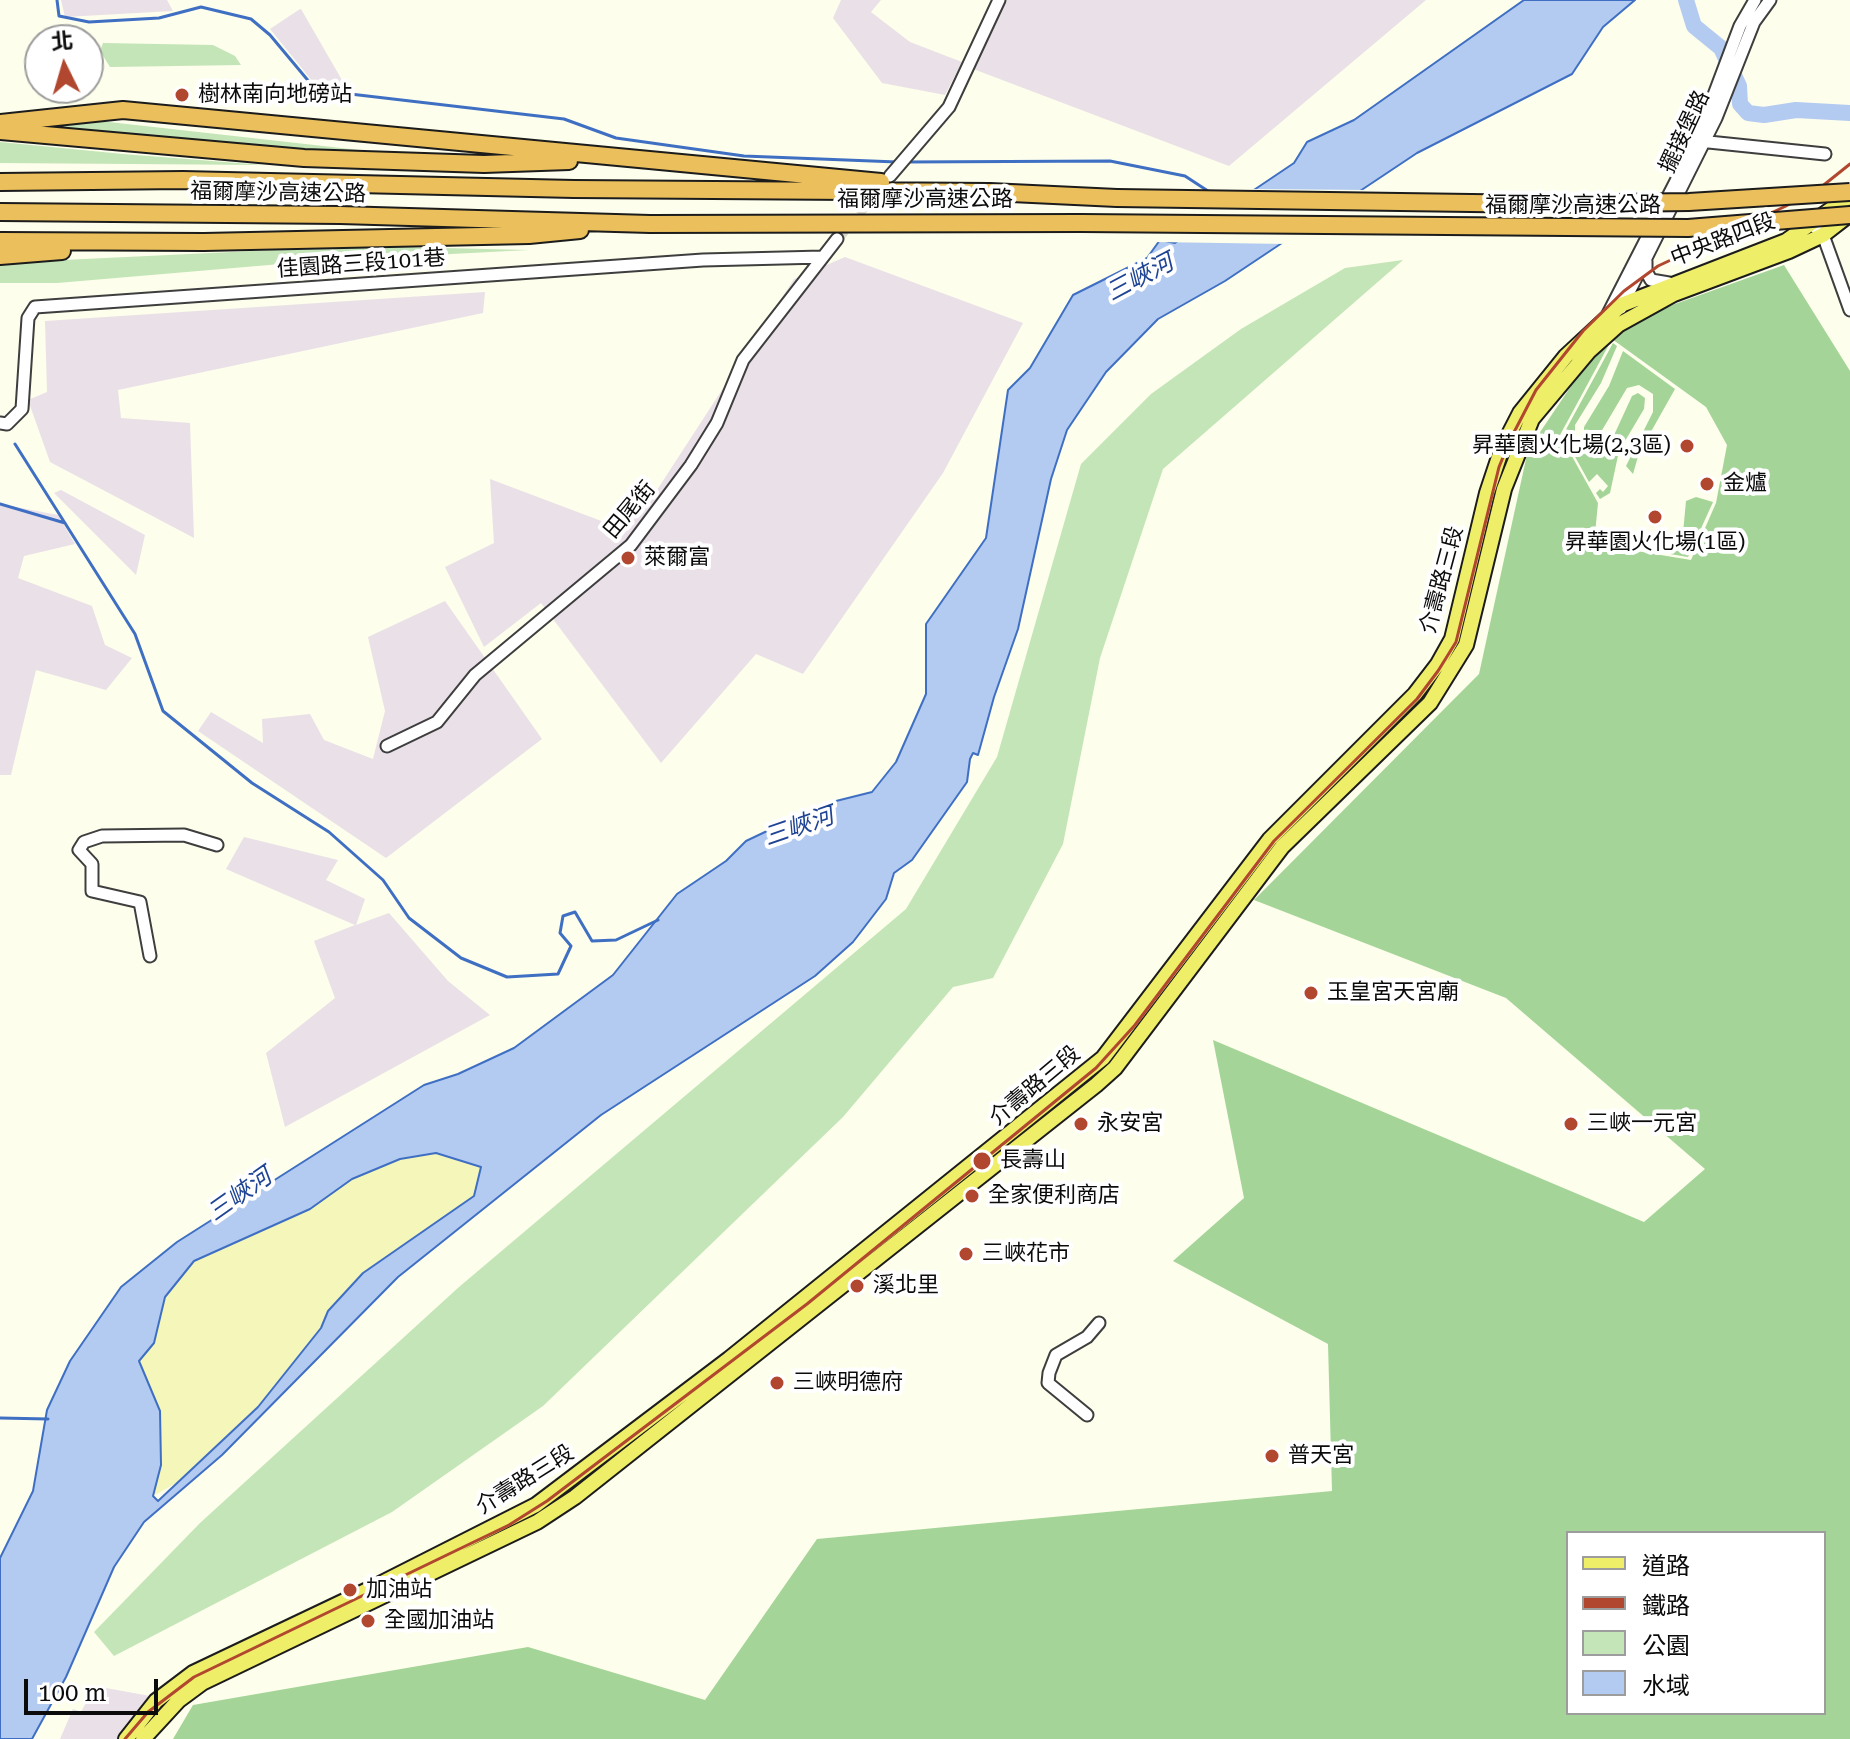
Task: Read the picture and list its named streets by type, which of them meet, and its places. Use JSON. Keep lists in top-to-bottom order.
{
  "streets": {
    "highway": ["福爾摩沙高速公路"],
    "main road": ["中央路四段", "介壽路三段"],
    "street": ["擺接堡路", "佳園路三段101巷", "田尾街"]
  },
  "crossings": [
    ["擺接堡路", "中央路四段"],
    ["擺接堡路", "介壽路三段"],
    ["福爾摩沙高速公路", "中央路四段"],
    ["中央路四段", "介壽路三段"],
    ["佳園路三段101巷", "田尾街"]
  ],
  "water": ["三峽河"],
  "places": [
    "樹林南向地磅站",
    "昇華園火化場(2,3區)",
    "金爐",
    "昇華園火化場(1區)",
    "萊爾富",
    "玉皇宮天宮廟",
    "永安宮",
    "三峽一元宮",
    "長壽山",
    "全家便利商店",
    "三峽花市",
    "溪北里",
    "三峽明德府",
    "普天宮",
    "加油站",
    "全國加油站"
  ],
  "legend": [
    "道路",
    "鐵路",
    "公園",
    "水域"
  ],
  "scale_bar": "100 m",
  "north": "top"
}
